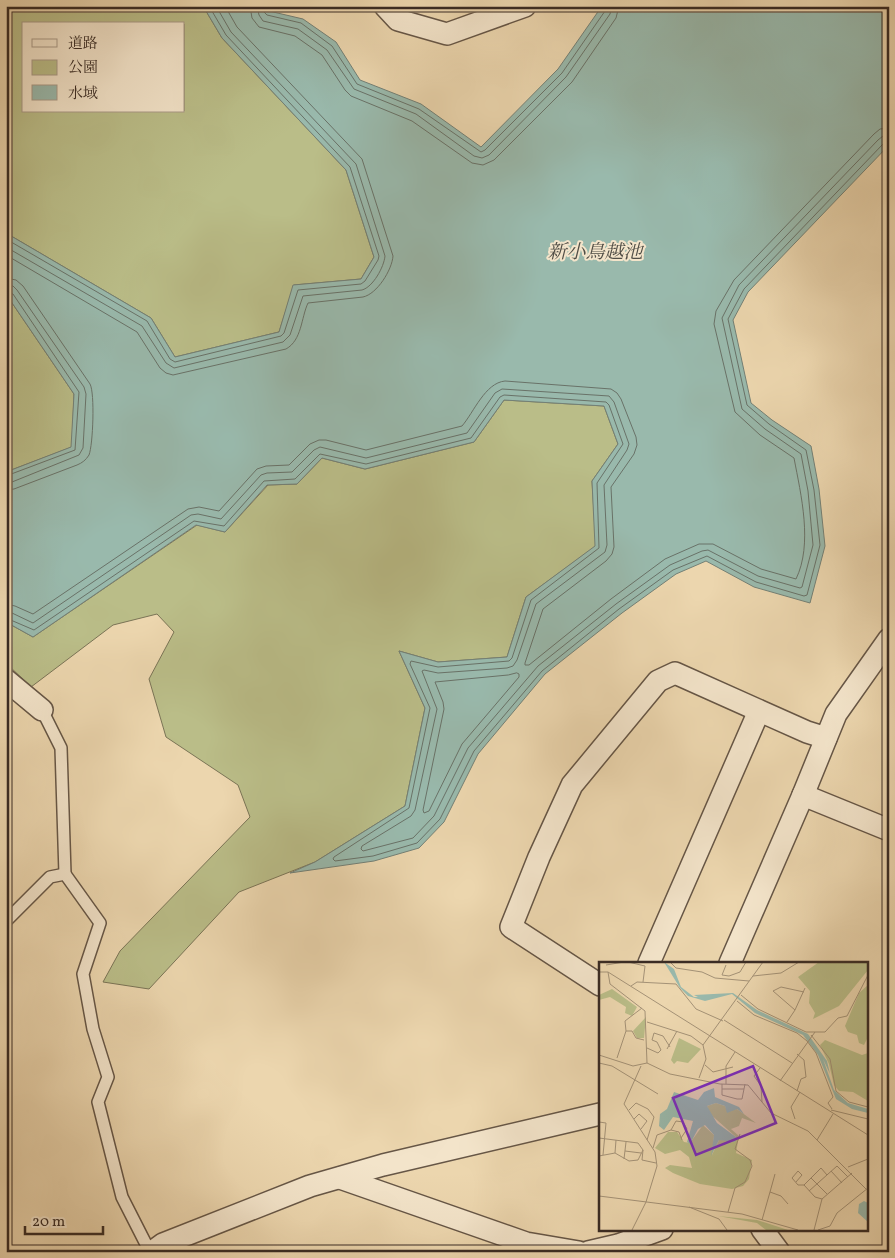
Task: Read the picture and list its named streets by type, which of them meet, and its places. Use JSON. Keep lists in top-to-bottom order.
{
  "water": ["新小鳥越池"],
  "legend": ["道路", "公園", "水域"],
  "scale_bar": "20 m"
}
